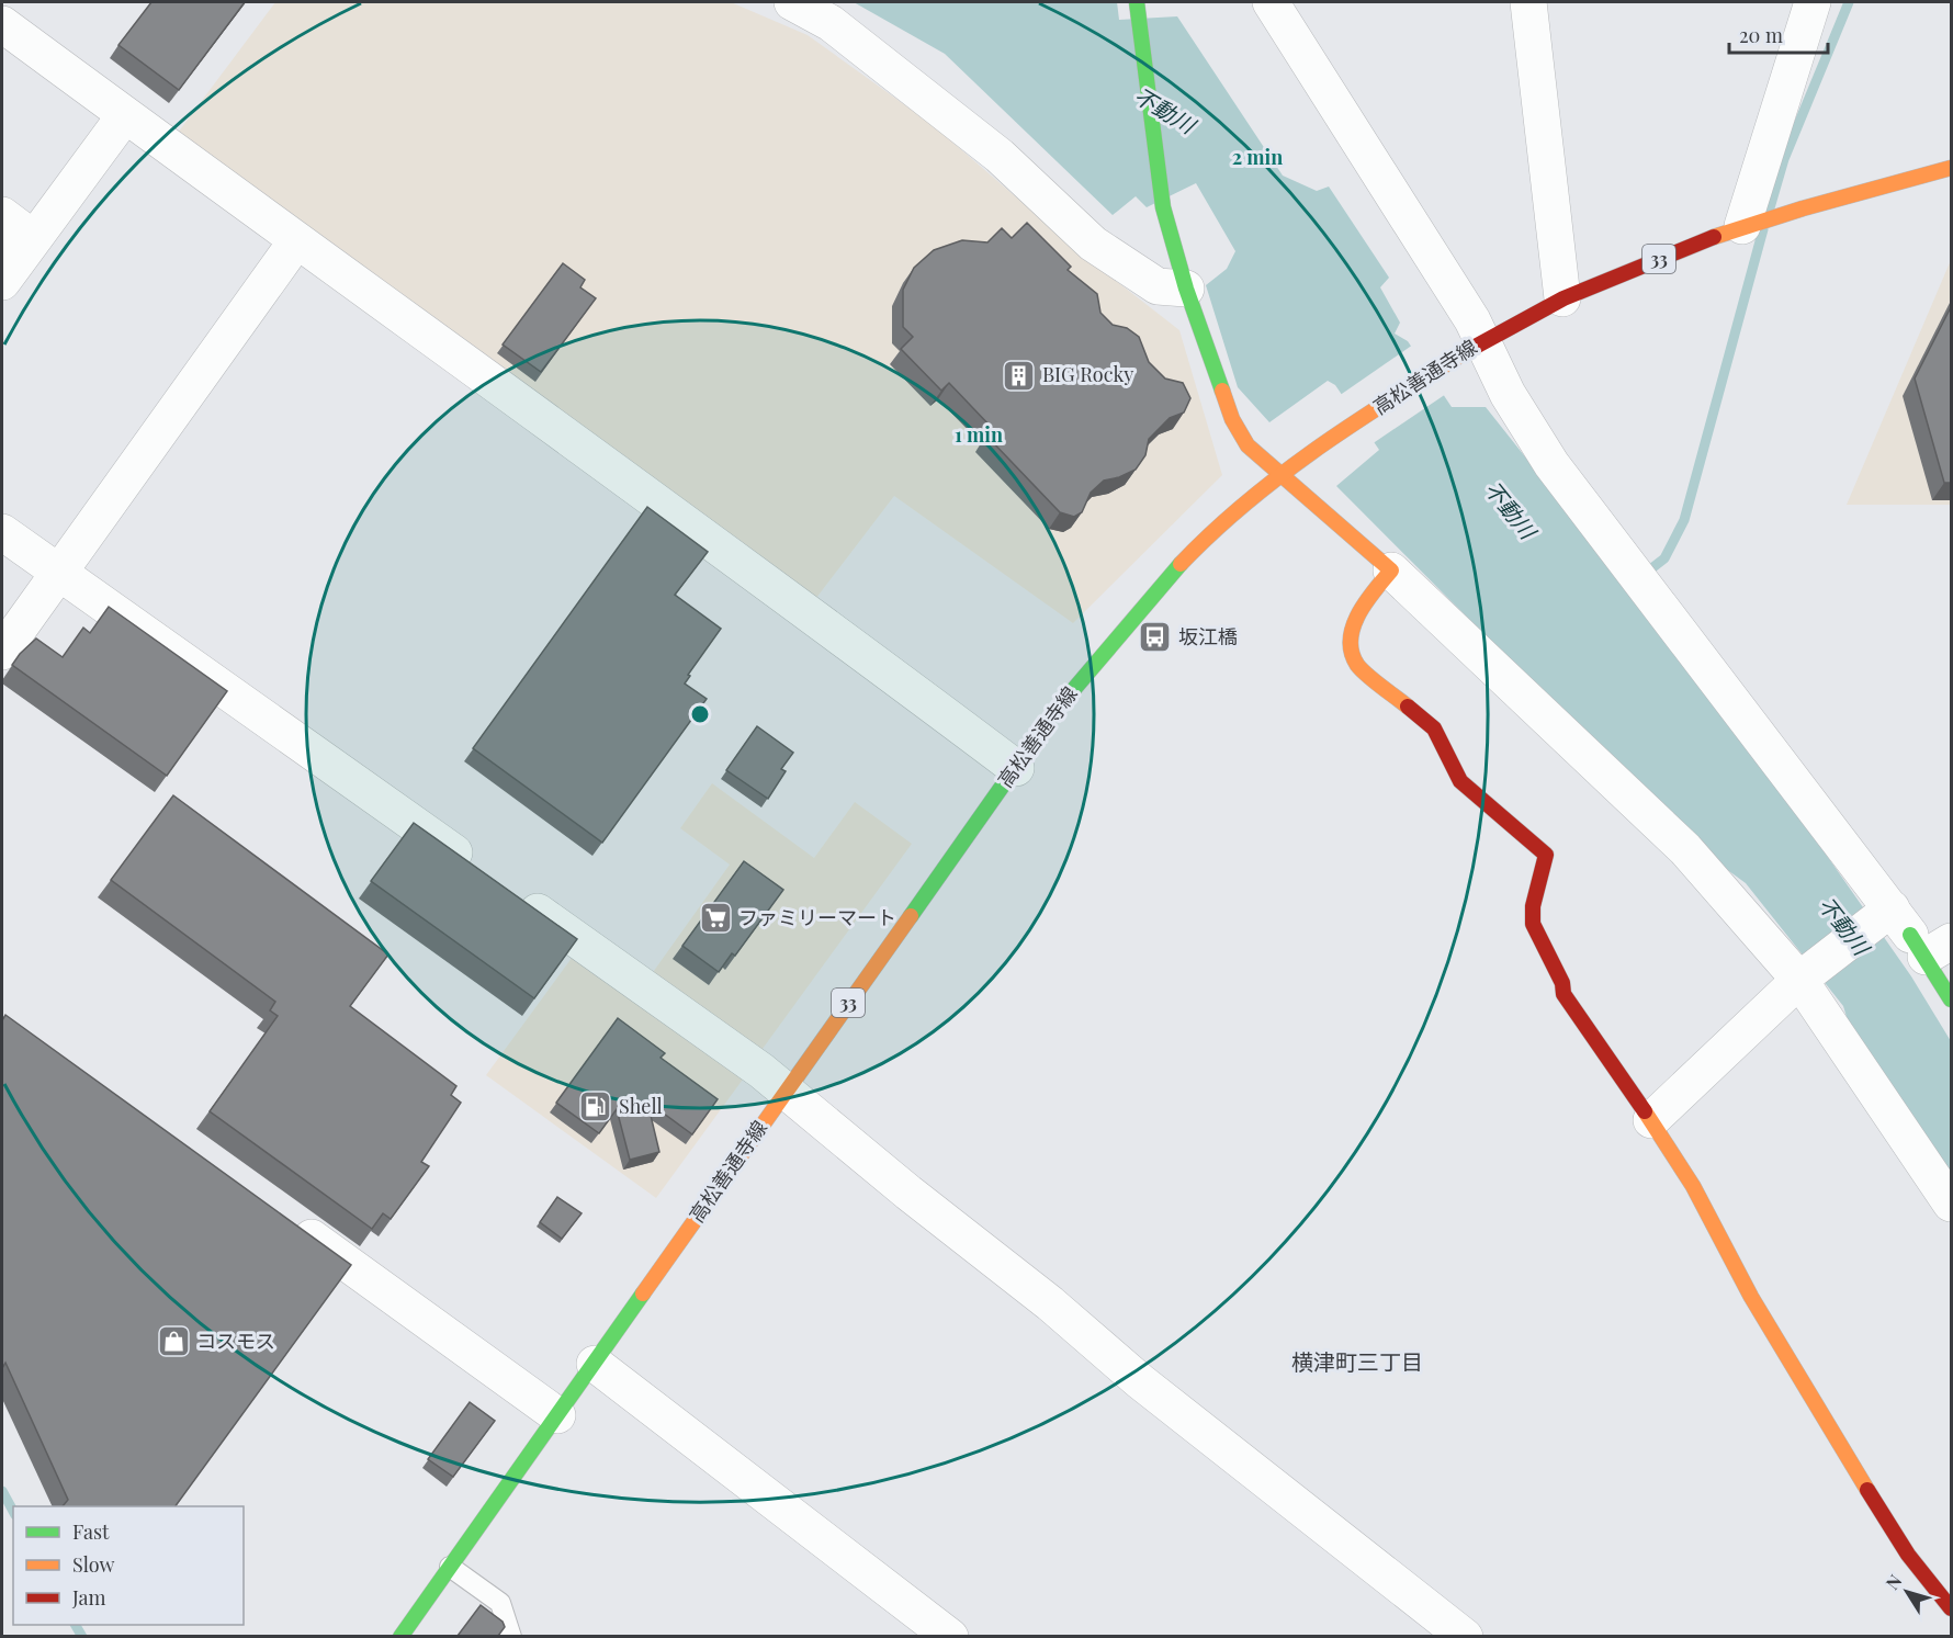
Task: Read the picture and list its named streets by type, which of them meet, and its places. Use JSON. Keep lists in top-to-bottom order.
{
  "streets": {
    "main road": ["33", "高松善通寺線"]
  },
  "districts": ["横津町三丁目"],
  "water": ["不動川"],
  "places": {
    "building": ["BIG Rocky"],
    "bus stop": ["坂江橋"],
    "supermarket": ["ファミリーマート"],
    "fuel station": ["Shell"],
    "shop": ["コスモス"]
  },
  "legend": ["Fast", "Slow", "Jam"],
  "scale_bar": "20 m",
  "north": "top left",
  "rings": ["2 min", "1 min"]
}
